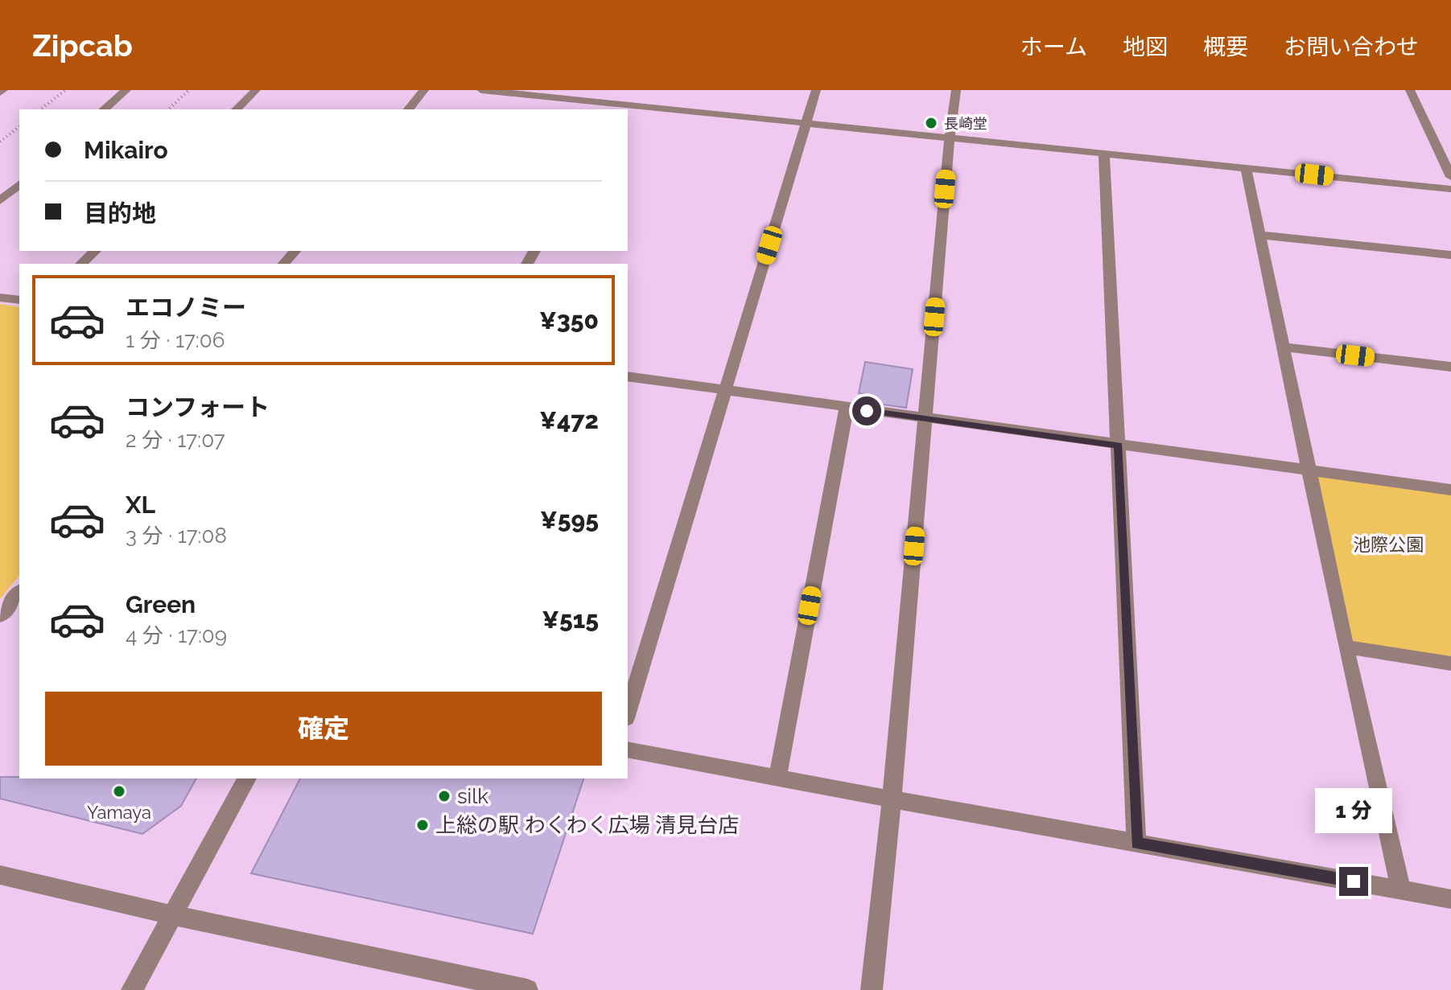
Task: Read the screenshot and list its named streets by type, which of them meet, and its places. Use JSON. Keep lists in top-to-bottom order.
{
  "parks": ["池際公園"],
  "places": [
    "長崎堂",
    "Yamaya",
    "silk",
    "上総の駅 わくわく広場 清見台店"
  ],
  "page": {
    "header": "Zipcab",
    "nav": [
      "ホーム",
      "地図",
      "概要",
      "お問い合わせ"
    ],
    "banner": ["Mikairo", "目的地"],
    "list": [
      {
        "name": "エコノミー",
        "note": "1 分 · 17:06",
        "value": "¥350"
      },
      {
        "name": "コンフォート",
        "note": "2 分 · 17:07",
        "value": "¥472"
      },
      {
        "name": "XL",
        "note": "3 分 · 17:08",
        "value": "¥595"
      },
      {
        "name": "Green",
        "note": "4 分 · 17:09",
        "value": "¥515"
      }
    ],
    "buttons": "確定",
    "bubble": "1 分"
  }
}
